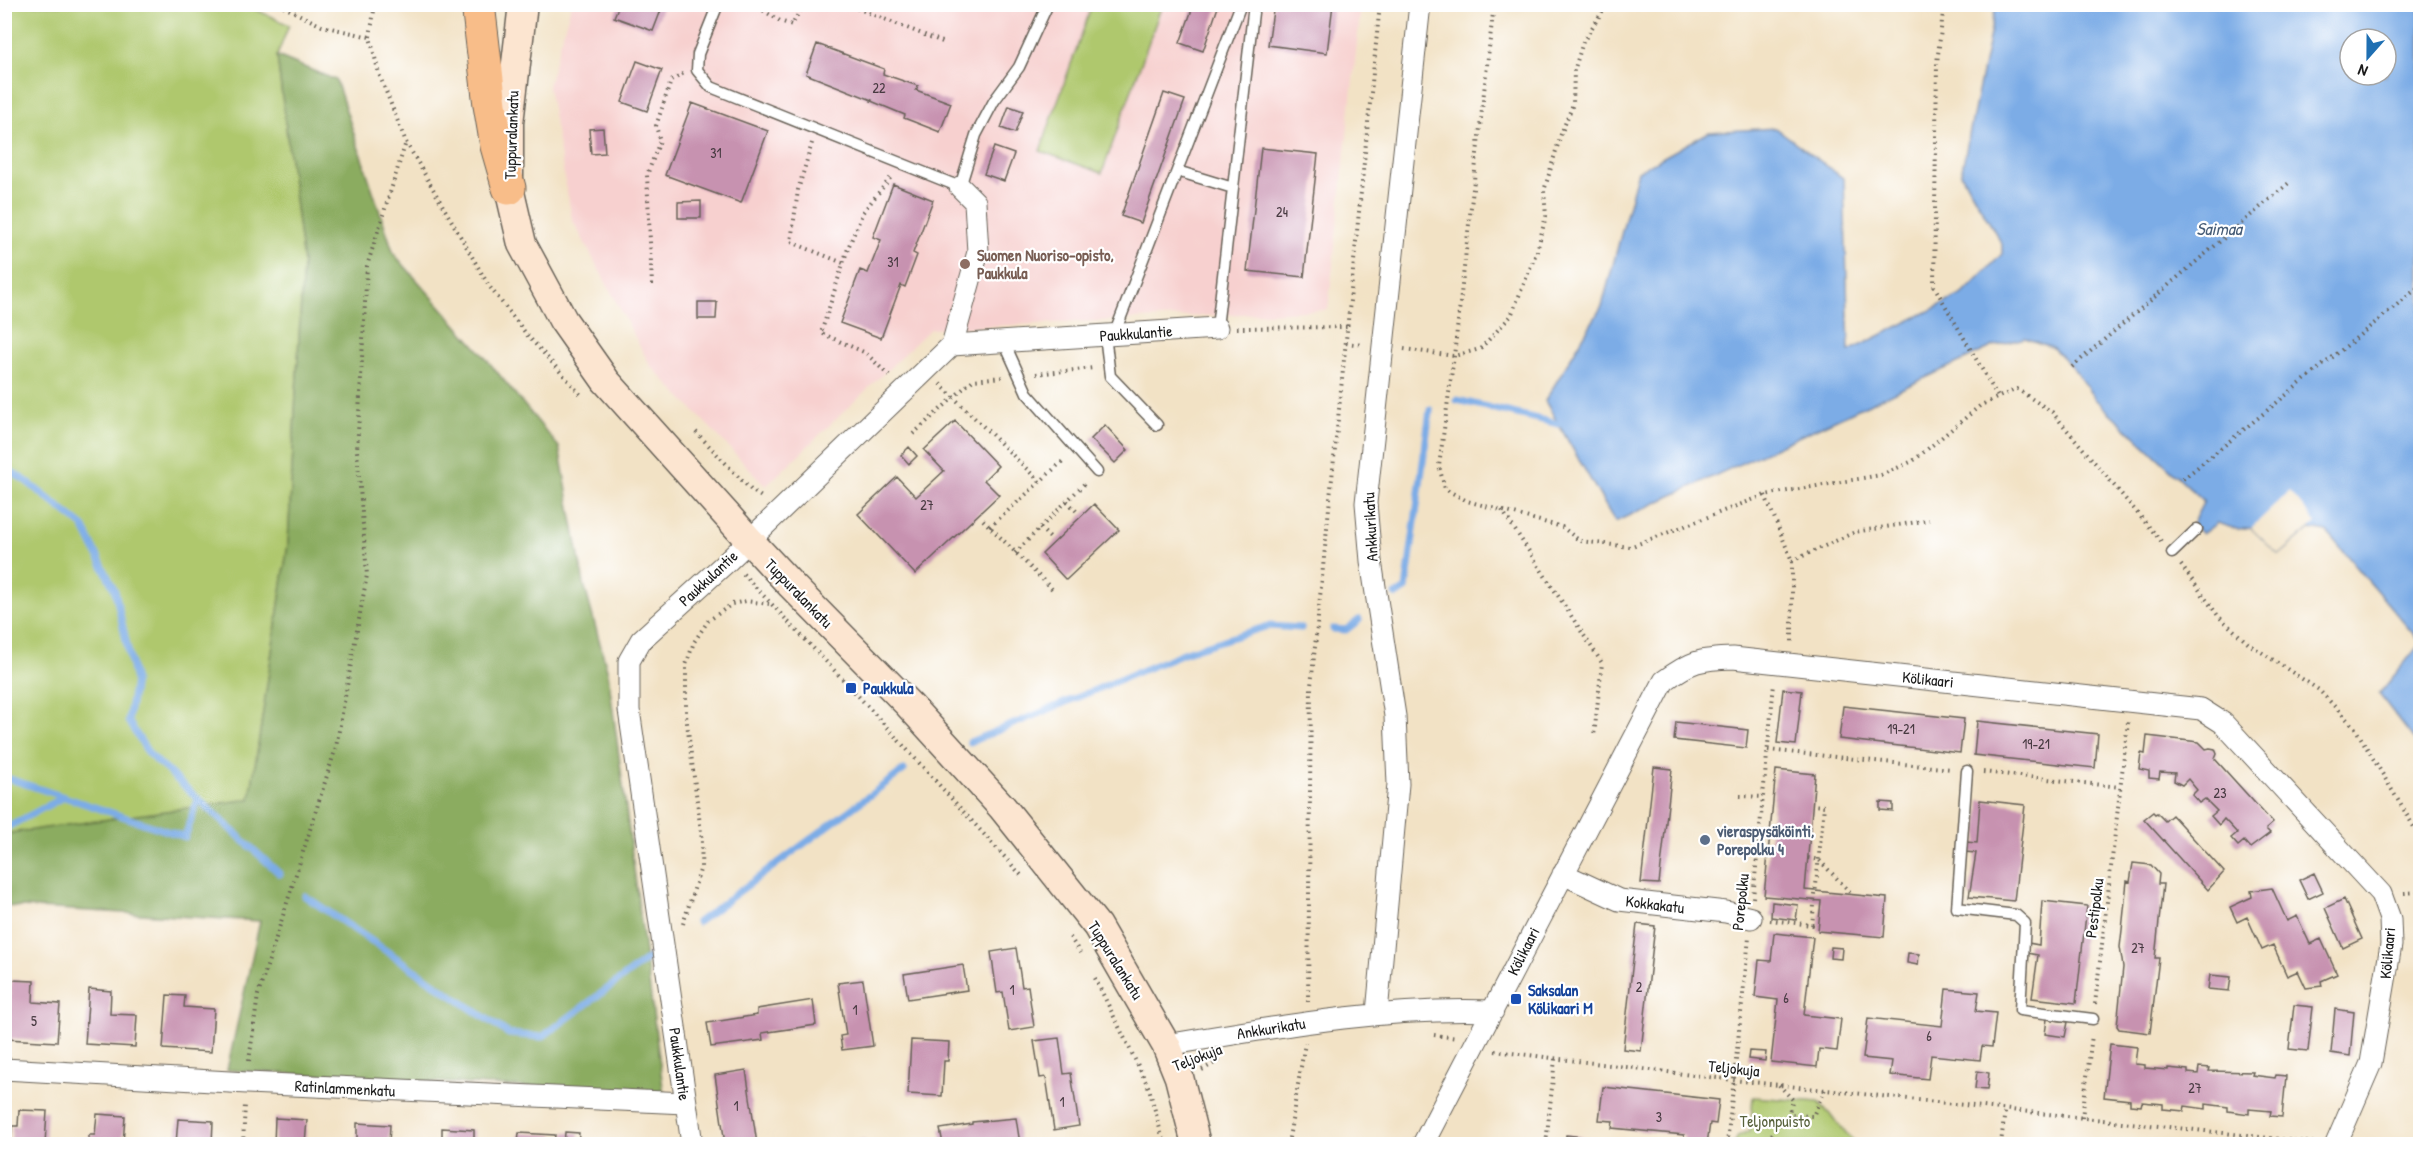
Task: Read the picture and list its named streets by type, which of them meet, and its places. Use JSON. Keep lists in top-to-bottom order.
{
  "streets": {
    "street": [
      "Tuppuralankatu",
      "Paukkulantie",
      "Ankkurikatu",
      "Kölikaari",
      "Kokkakatu",
      "Ratinlammenkatu"
    ],
    "path": ["Porepolku", "Pestipolku", "Teljokuja"]
  },
  "crossings": [
    ["Tuppuralankatu", "Paukkulantie"],
    ["Tuppuralankatu", "Ankkurikatu"],
    ["Tuppuralankatu", "Teljokuja"],
    ["Paukkulantie", "Ratinlammenkatu"],
    ["Ankkurikatu", "Kölikaari"],
    ["Kölikaari", "Porepolku"],
    ["Kölikaari", "Kokkakatu"],
    ["Kölikaari", "Pestipolku"],
    ["Kölikaari", "Teljokuja"],
    ["Porepolku", "Kokkakatu"],
    ["Porepolku", "Teljokuja"],
    ["Pestipolku", "Teljokuja"]
  ],
  "water": ["Saimaa"],
  "parks": ["Teljonpuisto"],
  "places": {
    "other": ["Suomen Nuoriso-opisto, Paukkula", "vieraspysäköinti, Porepolku 4"],
    "transit": ["Paukkula", "Saksalan Kölikaari M"]
  },
  "house_numbers": [
    "22",
    "31",
    "24",
    "31",
    "27",
    "19-21",
    "19-21",
    "23",
    "27",
    "2",
    "1",
    "6",
    "1",
    "5",
    "6",
    "27",
    "1",
    "1",
    "3"
  ],
  "north": "bottom"
}
